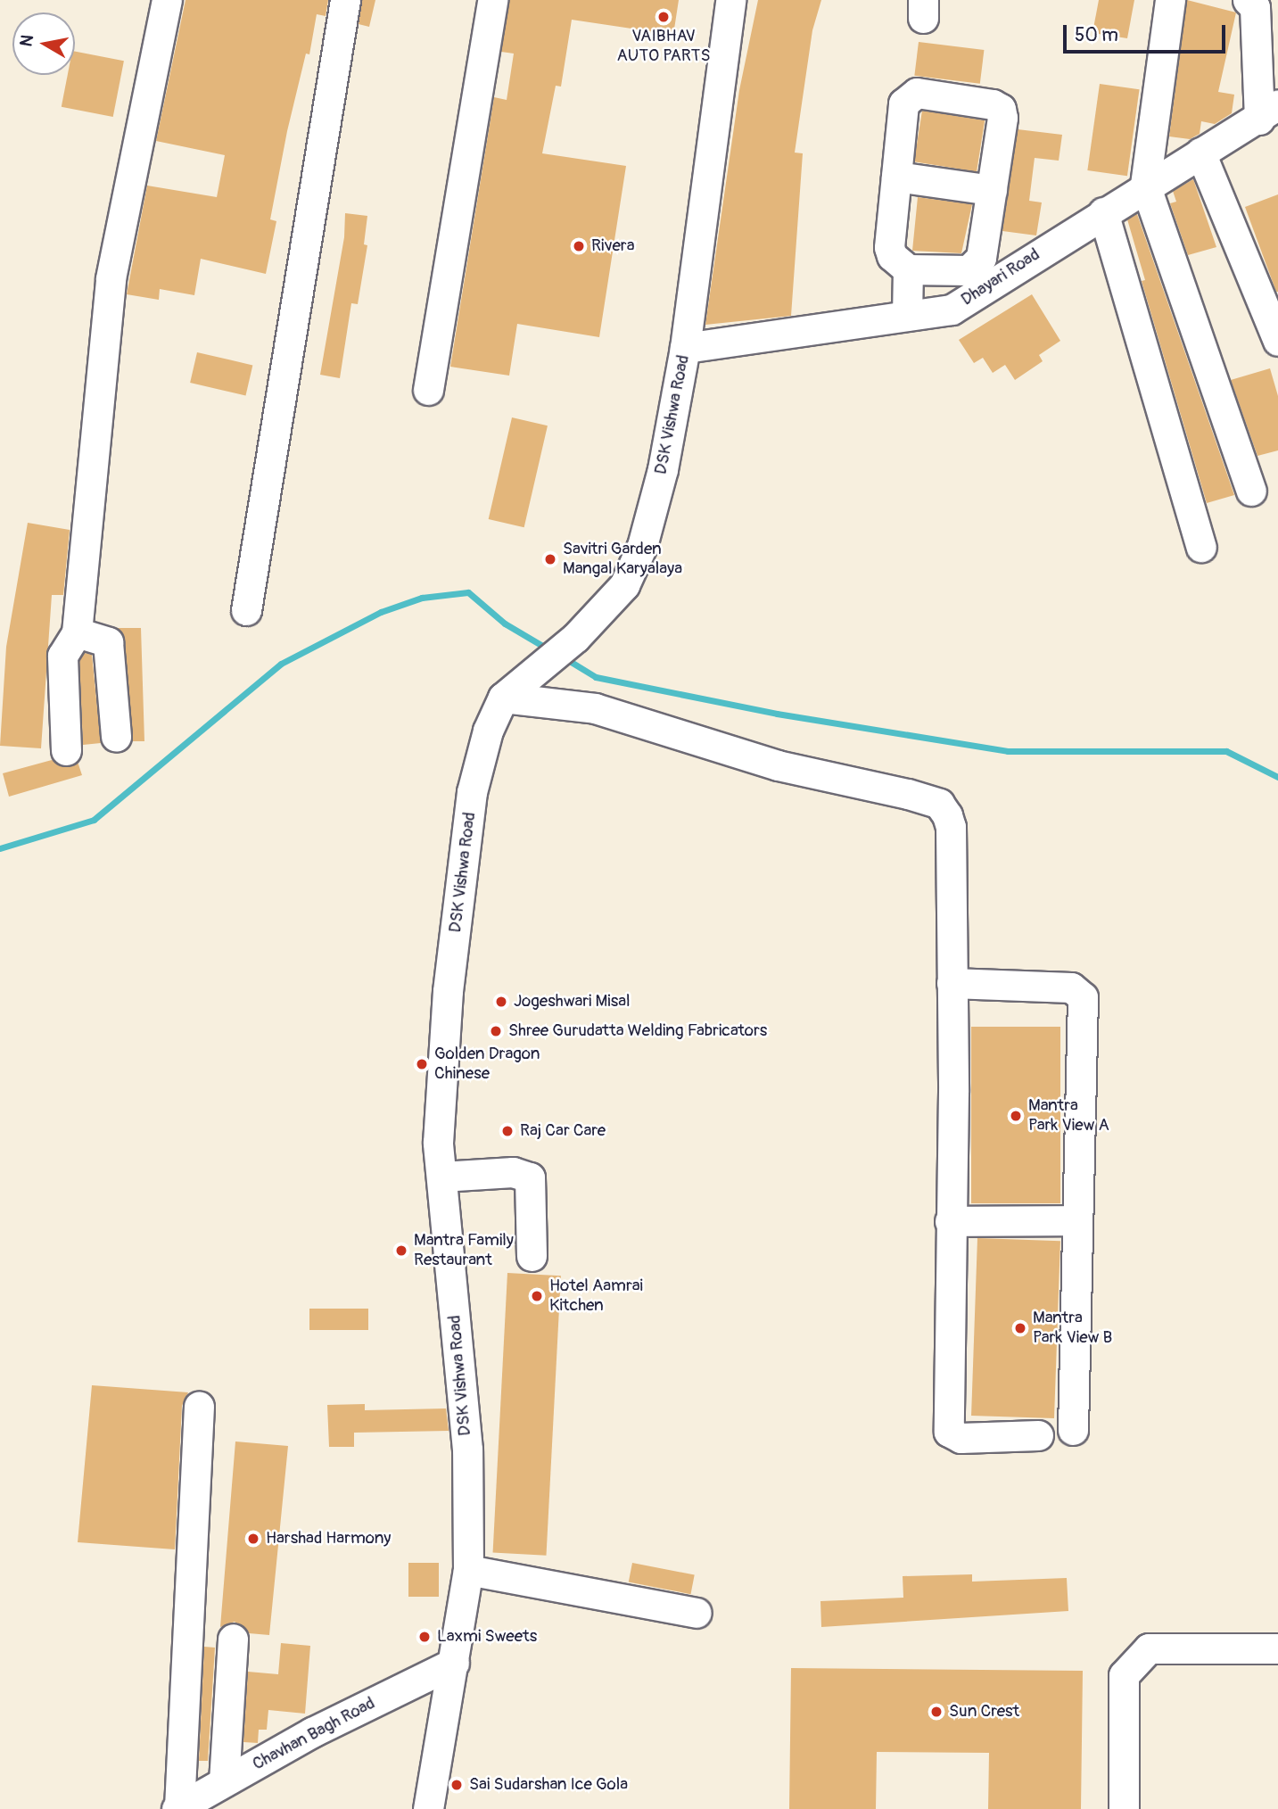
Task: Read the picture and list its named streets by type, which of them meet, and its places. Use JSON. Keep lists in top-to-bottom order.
{
  "streets": {
    "street": ["Dhayari Road", "DSK Vishwa Road", "Chavhan Bagh Road"]
  },
  "crossings": [
    ["Dhayari Road", "DSK Vishwa Road"],
    ["DSK Vishwa Road", "Chavhan Bagh Road"]
  ],
  "places": [
    "VAIBHAV AUTO PARTS",
    "Rivera",
    "Savitri Garden Mangal Karyalaya",
    "Jogeshwari Misal",
    "Shree Gurudatta Welding Fabricators",
    "Golden Dragon Chinese",
    "Mantra Park View A",
    "Raj Car Care",
    "Mantra Family Restaurant",
    "Hotel Aamrai Kitchen",
    "Mantra Park View B",
    "Harshad Harmony",
    "Laxmi Sweets",
    "Sun Crest",
    "Sai Sudarshan Ice Gola"
  ],
  "scale_bar": "50 m",
  "north": "left"
}
